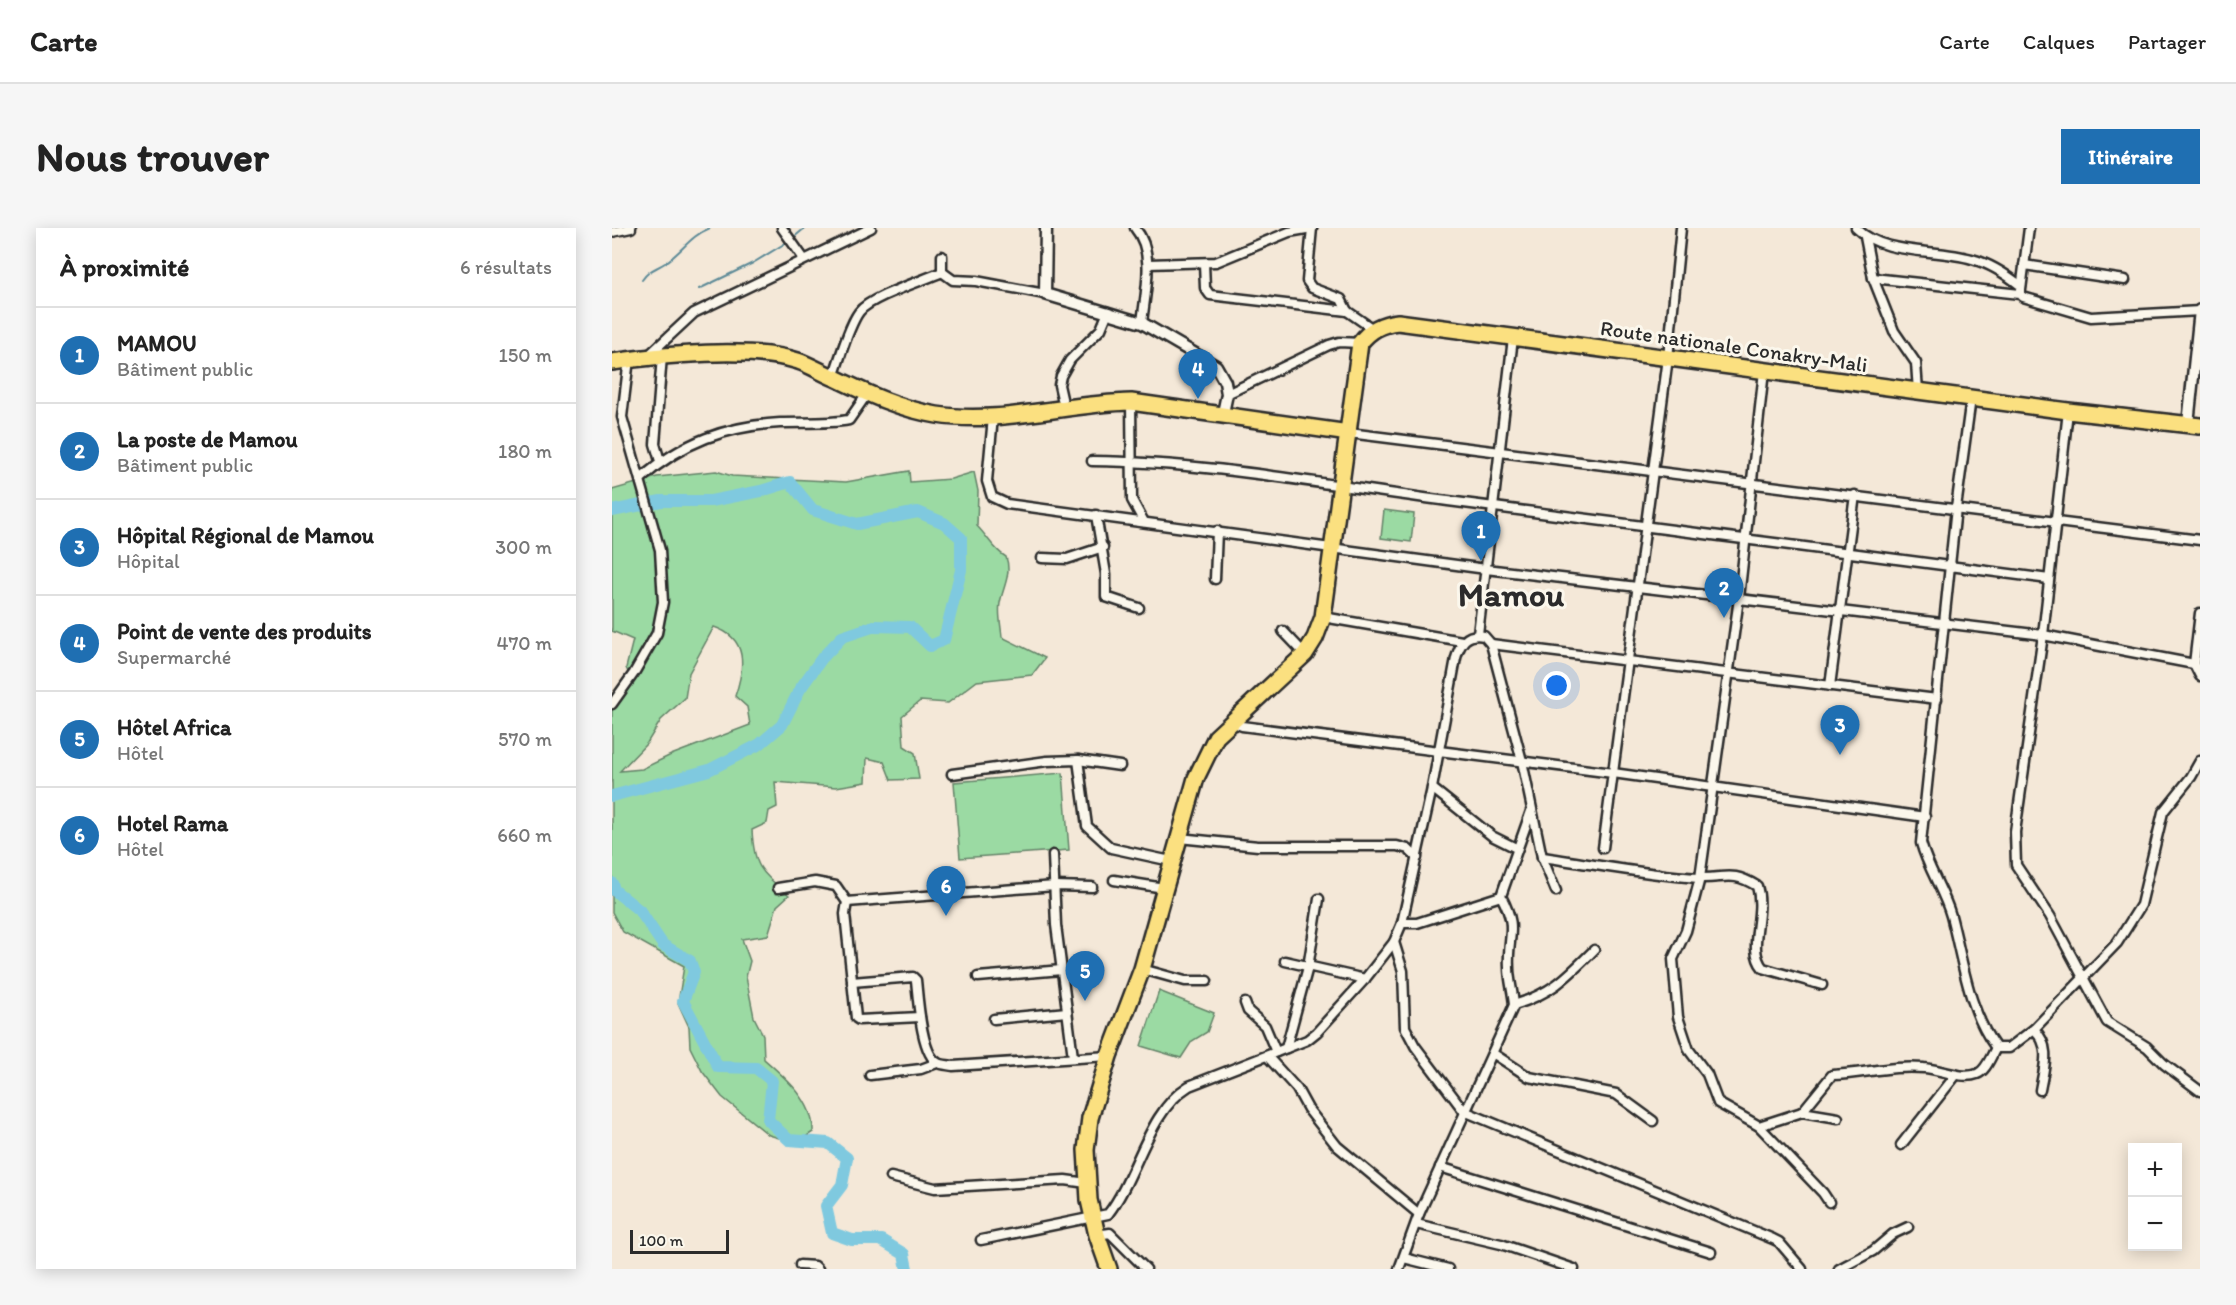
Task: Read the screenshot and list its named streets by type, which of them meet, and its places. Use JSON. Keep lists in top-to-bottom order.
{
  "streets": {
    "highway": ["Route nationale Conakry-Mali"]
  },
  "districts": ["Mamou"],
  "scale_bar": "100 m",
  "page": {
    "header": "Carte",
    "nav": ["Carte", "Calques", "Partager"],
    "buttons": "Itinéraire",
    "title": "Nous trouver",
    "heading": ["À proximité", "6 résultats"],
    "list": [
      {
        "mark": "1",
        "name": "MAMOU",
        "note": "Bâtiment public",
        "value": "150 m"
      },
      {
        "mark": "2",
        "name": "La poste de Mamou",
        "note": "Bâtiment public",
        "value": "180 m"
      },
      {
        "mark": "3",
        "name": "Hôpital Régional de Mamou",
        "note": "Hôpital",
        "value": "300 m"
      },
      {
        "mark": "4",
        "name": "Point de vente des produits",
        "note": "Supermarché",
        "value": "470 m"
      },
      {
        "mark": "5",
        "name": "Hôtel Africa",
        "note": "Hôtel",
        "value": "570 m"
      },
      {
        "mark": "6",
        "name": "Hotel Rama",
        "note": "Hôtel",
        "value": "660 m"
      }
    ],
    "pins": [
      "4",
      "1",
      "2",
      "3",
      "6",
      "5"
    ],
    "map_buttons": ["+", "−"],
    "scale": "100 m"
  }
}
